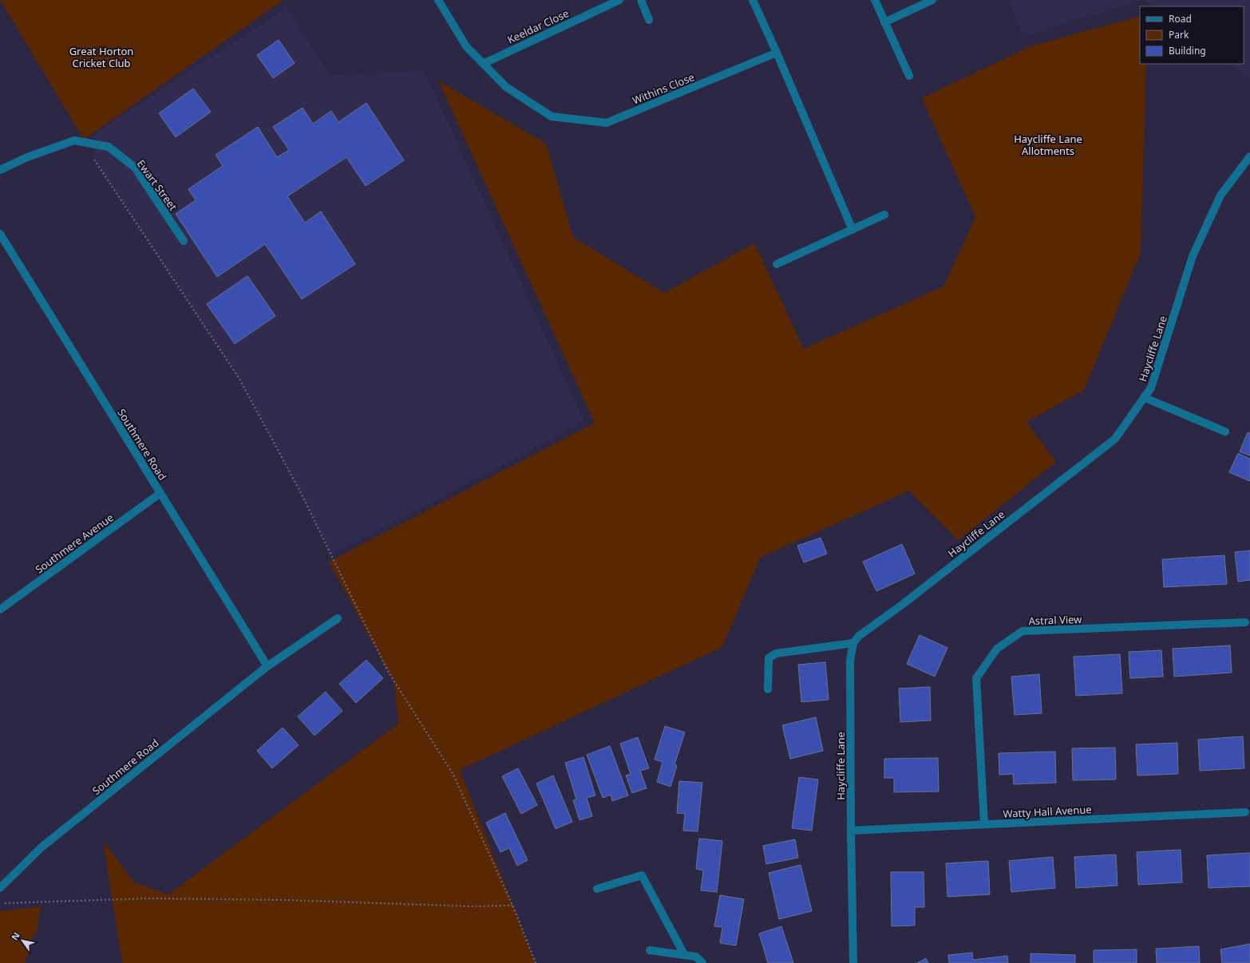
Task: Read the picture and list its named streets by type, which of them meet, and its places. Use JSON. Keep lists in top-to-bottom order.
{
  "streets": {
    "street": [
      "Keeldar Close",
      "Withins Close",
      "Ewart Street",
      "Haycliffe Lane",
      "Southmere Road",
      "Southmere Avenue",
      "Astral View",
      "Watty Hall Avenue"
    ]
  },
  "crossings": [
    ["Keeldar Close", "Withins Close"],
    ["Haycliffe Lane", "Watty Hall Avenue"],
    ["Southmere Road", "Southmere Avenue"],
    ["Astral View", "Watty Hall Avenue"]
  ],
  "parks": ["Great Horton Cricket Club", "Haycliffe Lane Allotments"],
  "legend": ["Road", "Park", "Building"],
  "north": "top left"
}
